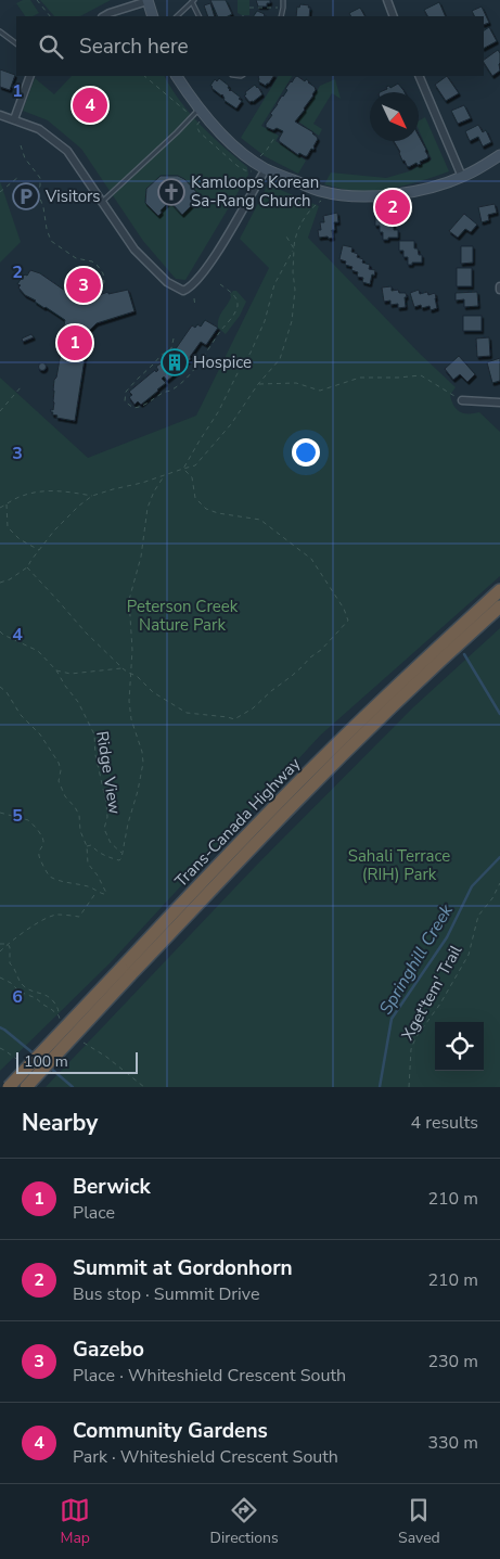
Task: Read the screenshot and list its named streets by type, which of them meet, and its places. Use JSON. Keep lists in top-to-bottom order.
{
  "streets": {
    "highway": ["Trans-Canada Highway"],
    "path": ["Ridge View", "Xget'tem' Trail"]
  },
  "water": ["Springhill Creek"],
  "parks": ["Peterson Creek Nature Park", "Sahali Terrace (RIH) Park"],
  "places": {
    "church": ["Kamloops Korean Sa-Rang Church"],
    "parking": ["Visitors"],
    "building": ["Hospice"]
  },
  "scale_bar": "100 m",
  "north": "bottom right",
  "page": {
    "search": "Search here",
    "pins": [
      "4",
      "2",
      "3",
      "1"
    ],
    "scale": "100 m",
    "heading": ["Nearby", "4 results"],
    "list": [
      {
        "mark": "1",
        "name": "Berwick",
        "note": "Place",
        "value": "210 m"
      },
      {
        "mark": "2",
        "name": "Summit at Gordonhorn",
        "note": "Bus stop · Summit Drive",
        "value": "210 m"
      },
      {
        "mark": "3",
        "name": "Gazebo",
        "note": "Place · Whiteshield Crescent South",
        "value": "230 m"
      },
      {
        "mark": "4",
        "name": "Community Gardens",
        "note": "Park · Whiteshield Crescent South",
        "value": "330 m"
      }
    ],
    "nav": ["Map", "Directions", "Saved"]
  },
  "grid": {
    "rows": [
      "1",
      "2",
      "3",
      "4",
      "5",
      "6"
    ]
  }
}
